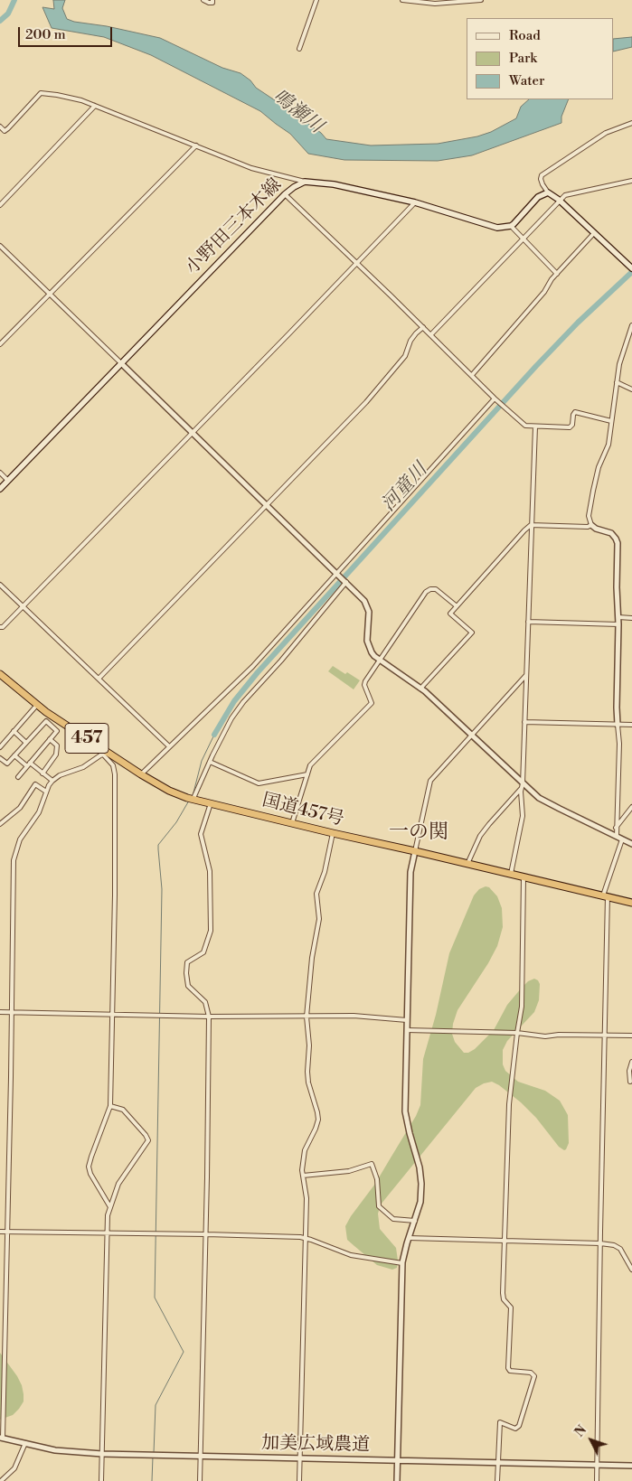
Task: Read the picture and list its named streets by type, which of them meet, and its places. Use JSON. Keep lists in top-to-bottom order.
{
  "streets": {
    "highway": ["457", "国道457号"],
    "main road": ["小野田三本木線"],
    "street": ["加美広域農道"]
  },
  "districts": ["一の関"],
  "water": ["鳴瀬川", "河童川"],
  "legend": ["Road", "Park", "Water"],
  "scale_bar": "200 m",
  "north": "top left"
}
